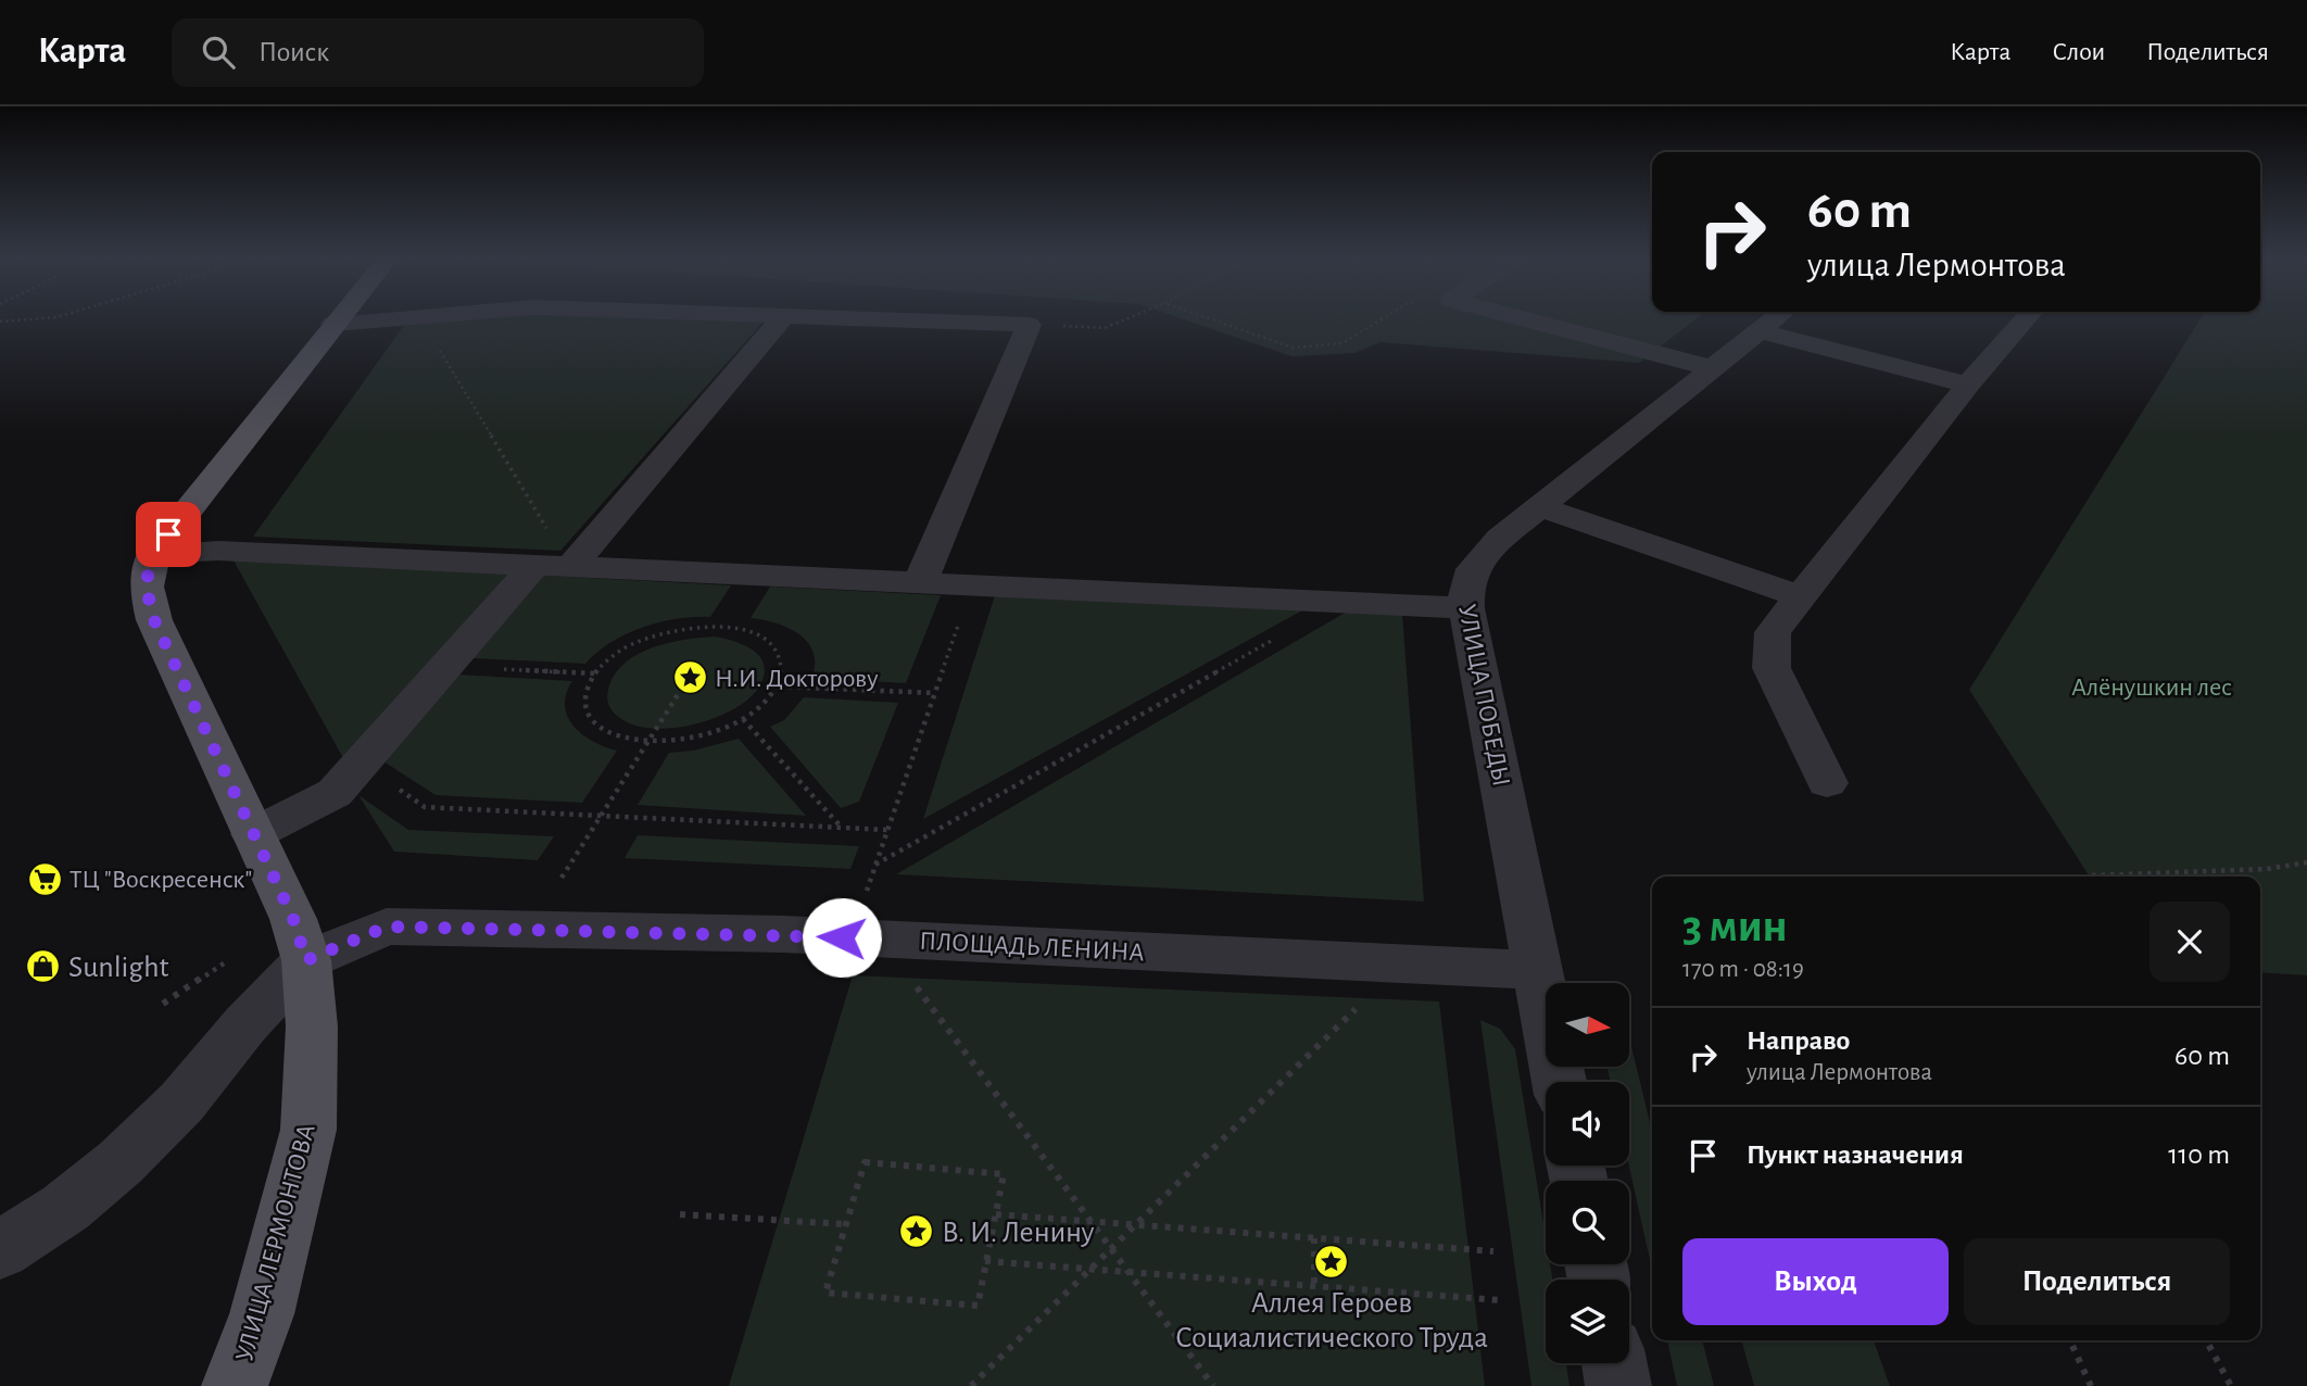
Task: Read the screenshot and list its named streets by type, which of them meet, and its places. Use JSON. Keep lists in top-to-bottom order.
{
  "streets": {
    "main road": ["УЛИЦА ЛЕРМОНТОВА"],
    "street": ["УЛИЦА ПОБЕДЫ", "ПЛОЩАДЬ ЛЕНИНА"]
  },
  "crossings": [
    ["УЛИЦА ПОБЕДЫ", "ПЛОЩАДЬ ЛЕНИНА"],
    ["ПЛОЩАДЬ ЛЕНИНА", "УЛИЦА ЛЕРМОНТОВА"]
  ],
  "parks": ["Алёнушкин лес"],
  "places": {
    "place": ["Н.И. Докторову", "В. И. Ленину", "Аллея Героев Социалистического Труда"],
    "supermarket": ["ТЦ \"Воскресенск\""],
    "shop": ["Sunlight"]
  },
  "north": "right",
  "page": {
    "header": "Карта",
    "search": "Поиск",
    "nav": ["Карта", "Слои", "Поделиться"],
    "turn": ["60 m", "улица Лермонтова"],
    "heading": ["3 мин", "170 m · 08:19"],
    "list": [
      {
        "name": "Направо",
        "note": "улица Лермонтова",
        "value": "60 m"
      },
      {
        "name": "Пункт назначения",
        "value": "110 m"
      }
    ],
    "buttons": ["Выход", "Поделиться"]
  }
}
